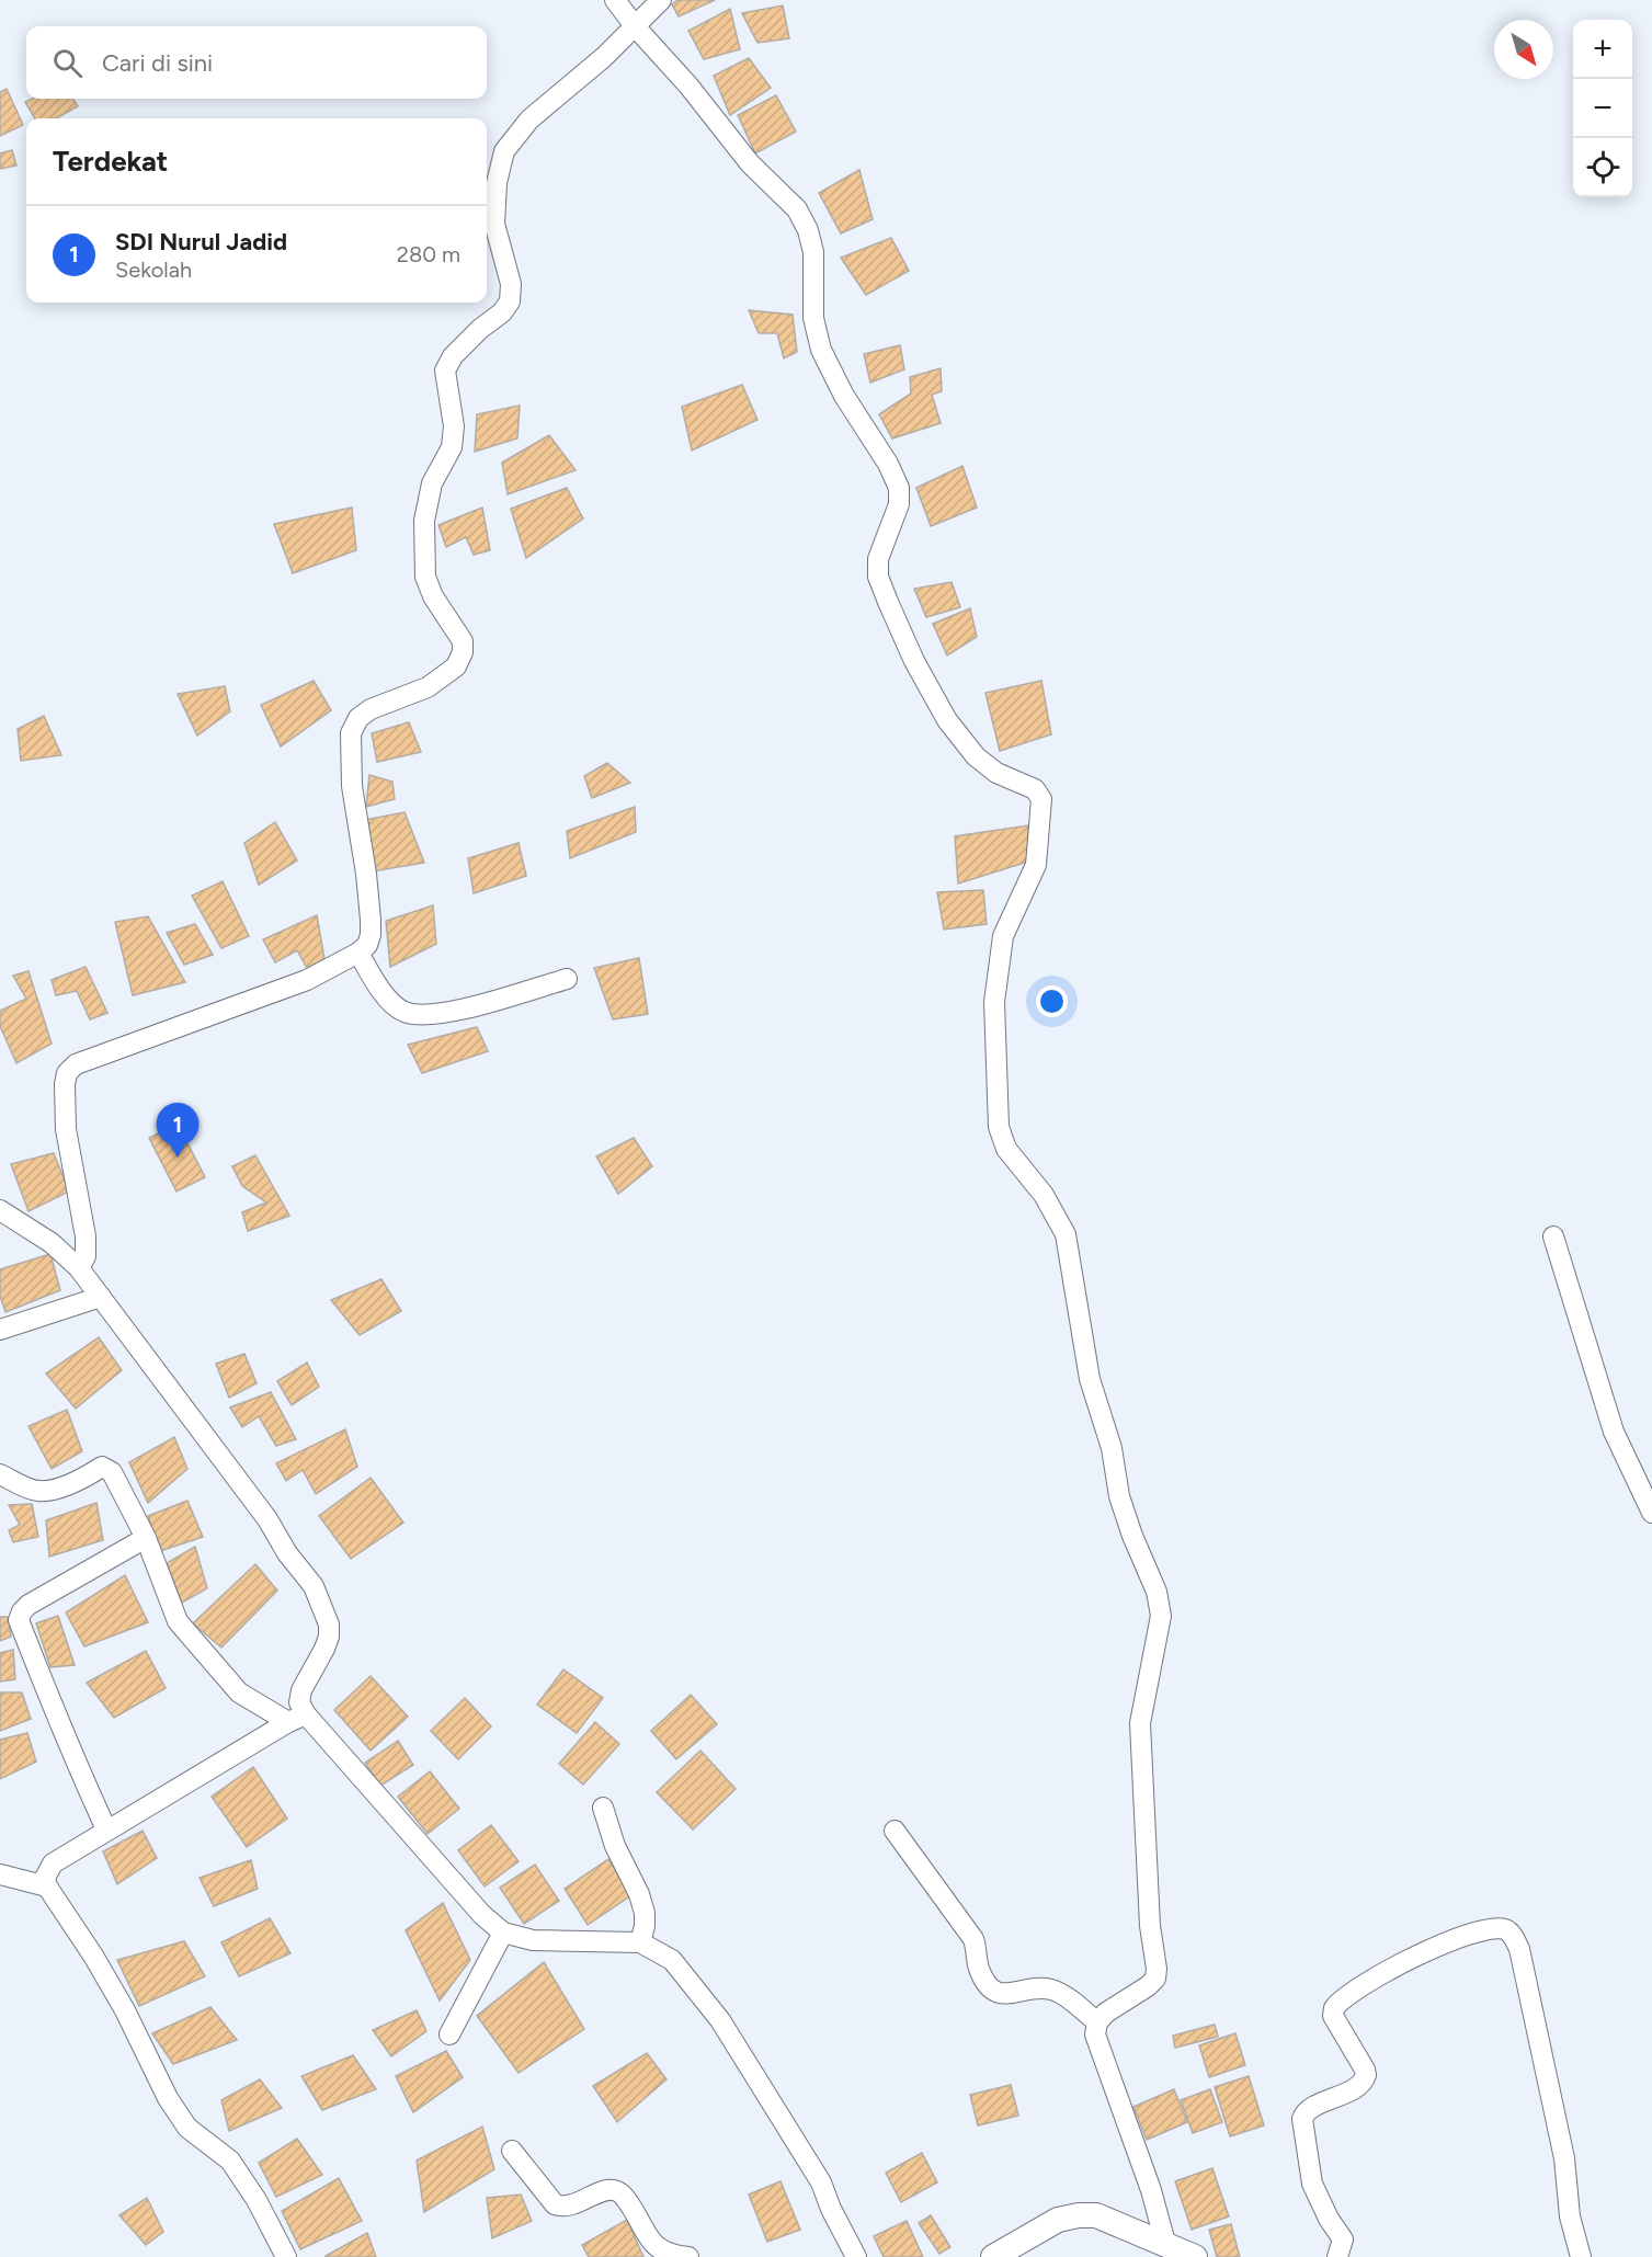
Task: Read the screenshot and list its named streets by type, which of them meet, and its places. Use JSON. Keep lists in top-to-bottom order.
{
  "north": "bottom right",
  "page": {
    "map_buttons": ["+", "−"],
    "search": "Cari di sini",
    "heading": "Terdekat",
    "list": [
      {
        "mark": "1",
        "name": "SDI Nurul Jadid",
        "note": "Sekolah",
        "value": "280 m"
      }
    ],
    "pins": "1"
  }
}
